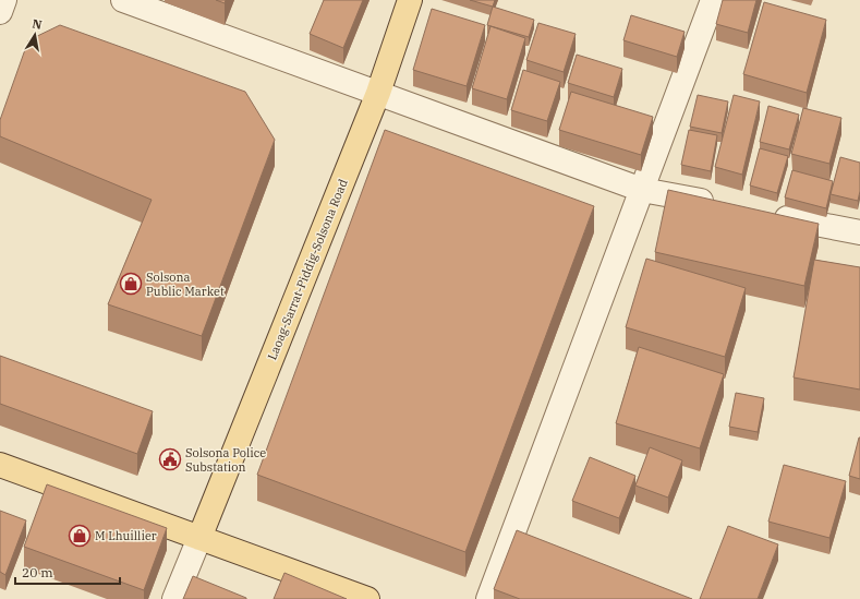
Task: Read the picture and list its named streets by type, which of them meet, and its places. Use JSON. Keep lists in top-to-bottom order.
{
  "streets": {
    "main road": ["Laoag-Sarrat-Piddig-Solsona Road"]
  },
  "places": {
    "shop": ["Solsona Public Market", "M Lhuillier"],
    "public building": ["Solsona Police Substation"]
  },
  "scale_bar": "20 m",
  "north": "top"
}
